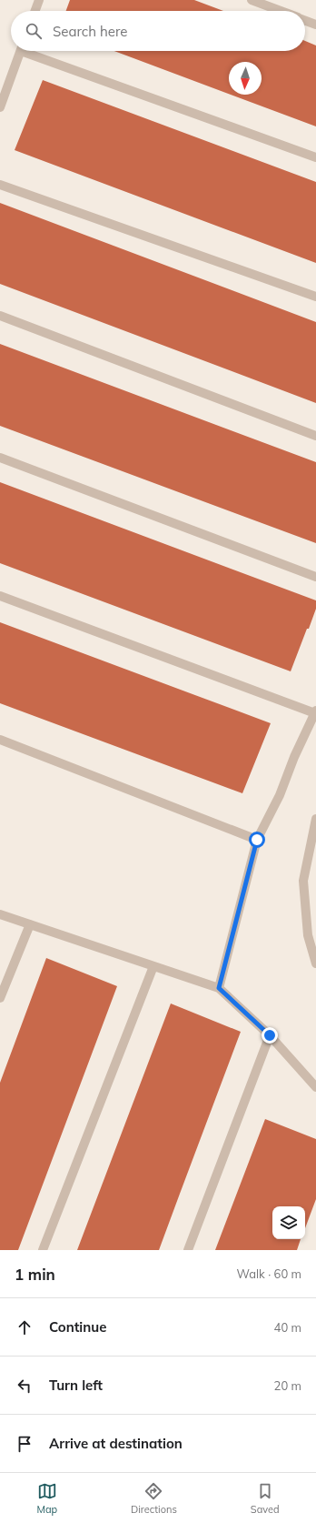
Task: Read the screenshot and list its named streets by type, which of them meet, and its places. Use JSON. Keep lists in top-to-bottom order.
{
  "north": "bottom",
  "page": {
    "search": "Search here",
    "heading": ["1 min", "Walk · 60 m"],
    "list": [
      ["Continue", "40 m"],
      ["Turn left", "20 m"],
      "Arrive at destination"
    ],
    "nav": ["Map", "Directions", "Saved"]
  }
}
